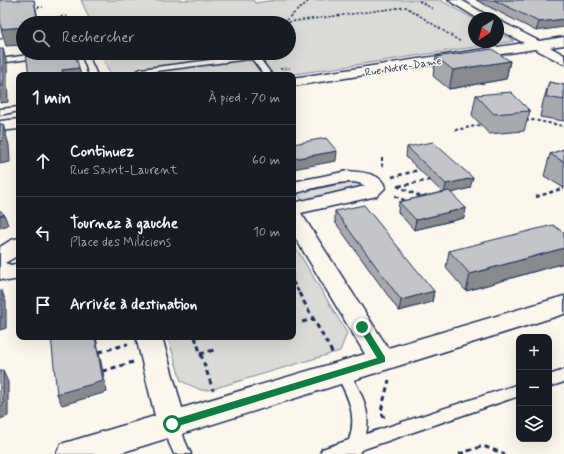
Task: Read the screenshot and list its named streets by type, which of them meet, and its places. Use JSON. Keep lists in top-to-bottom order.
{
  "streets": {
    "street": ["Rue Notre-Dame"]
  },
  "north": "bottom left",
  "page": {
    "search": "Rechercher",
    "heading": ["1 min", "À pied · 70 m"],
    "list": [
      ["Continuez", "Rue Saint-Laurent", "60 m"],
      ["Tournez à gauche", "Place des Miliciens", "10 m"],
      "Arrivée à destination"
    ],
    "map_buttons": ["+", "−"]
  }
}
